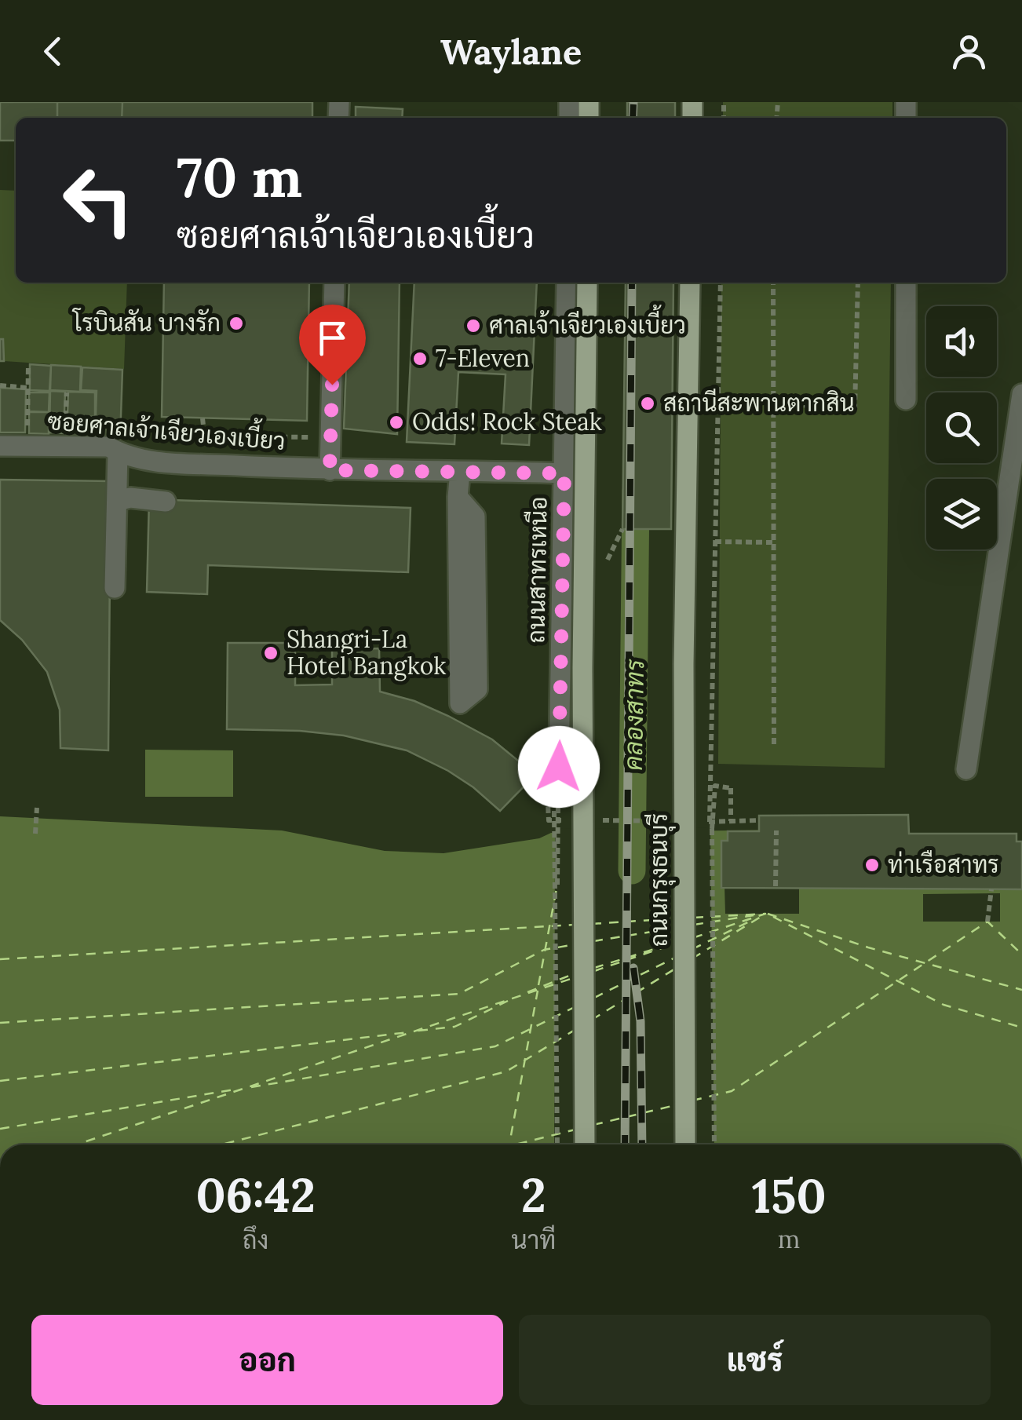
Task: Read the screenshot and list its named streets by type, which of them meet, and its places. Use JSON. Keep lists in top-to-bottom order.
{
  "streets": {
    "main road": ["ถนนกรุงธนบุรี"],
    "street": ["ซอยศาลเจ้าเจียวเองเบี้ยว", "ถนนสาทรเหนือ"]
  },
  "crossings": [
    ["ซอยศาลเจ้าเจียวเองเบี้ยว", "ถนนสาทรเหนือ"]
  ],
  "water": ["คลองสาทร"],
  "places": [
    "โรบินสัน บางรัก",
    "ศาลเจ้าเจียวเองเบี้ยว",
    "7-Eleven",
    "สถานีสะพานตากสิน",
    "Odds! Rock Steak",
    "Shangri-La Hotel Bangkok",
    "ท่าเรือสาทร"
  ],
  "page": {
    "header": "Waylane",
    "turn": ["70 m", "ซอยศาลเจ้าเจียวเองเบี้ยว"],
    "eta": [
      "06:42",
      "ถึง",
      "2",
      "นาที",
      "150",
      "m"
    ],
    "buttons": ["ออก", "แชร์"]
  }
}
